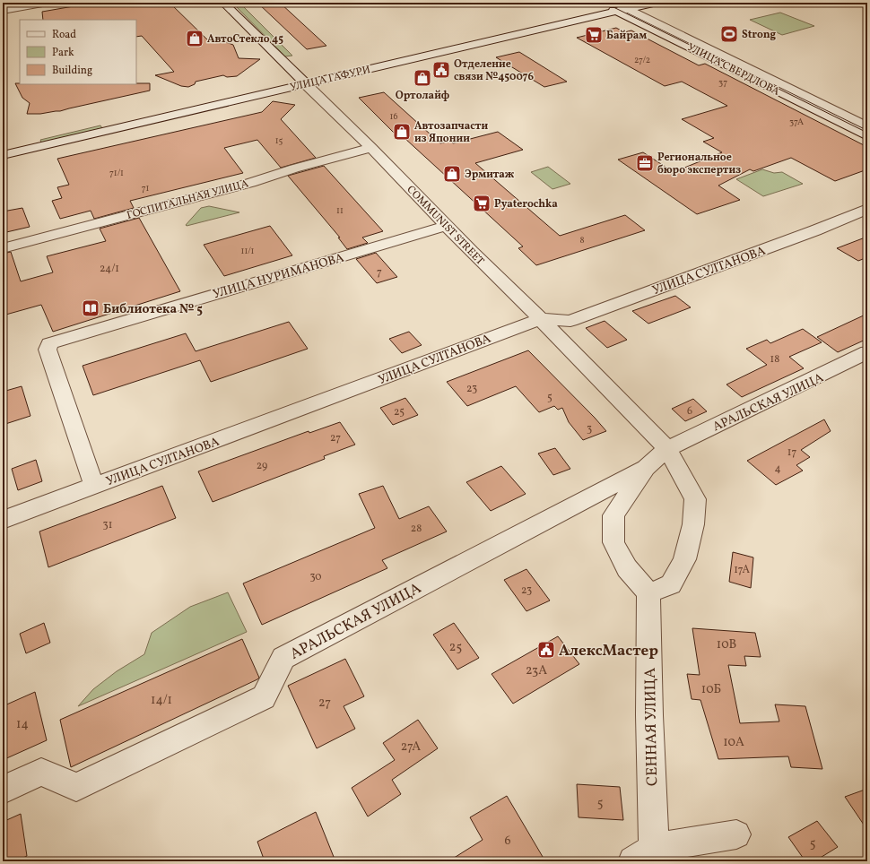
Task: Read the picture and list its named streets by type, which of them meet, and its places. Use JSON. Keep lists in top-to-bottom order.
{
  "streets": {
    "street": [
      "УЛИЦА СВЕРДЛОВА",
      "УЛИЦА ГАФУРИ",
      "ГОСПИТАЛЬНАЯ УЛИЦА",
      "COMMUNIST STREET",
      "УЛИЦА СУЛТАНОВА",
      "УЛИЦА НУРИМАНОВА",
      "АРАЛЬСКАЯ УЛИЦА",
      "СЕННАЯ УЛИЦА"
    ]
  },
  "crossings": [
    ["УЛИЦА СВЕРДЛОВА", "УЛИЦА ГАФУРИ"],
    ["УЛИЦА ГАФУРИ", "COMMUNIST STREET"],
    ["ГОСПИТАЛЬНАЯ УЛИЦА", "COMMUNIST STREET"],
    ["COMMUNIST STREET", "УЛИЦА СУЛТАНОВА"],
    ["COMMUNIST STREET", "УЛИЦА НУРИМАНОВА"],
    ["COMMUNIST STREET", "АРАЛЬСКАЯ УЛИЦА"],
    ["УЛИЦА СУЛТАНОВА", "УЛИЦА НУРИМАНОВА"]
  ],
  "places": {
    "sports": ["Strong"],
    "supermarket": ["Байрам", "Pyaterochka"],
    "shop": [
      "АвтоСтекло 45",
      "Ортолайф",
      "Автозапчасти из Японии",
      "Эрмитаж"
    ],
    "public building": ["Отделение связи №450076", "АлексМастер"],
    "office": ["Региональное бюро экспертиз"],
    "library": ["Библиотека № 5"]
  },
  "house_numbers": [
    "27/2",
    "37",
    "16",
    "37А",
    "15",
    "71/1",
    "71",
    "11",
    "8",
    "11/1",
    "24/1",
    "7",
    "18",
    "23",
    "5",
    "6",
    "25",
    "3",
    "27",
    "17",
    "29",
    "4",
    "31",
    "28",
    "17А",
    "30",
    "23",
    "10В",
    "25",
    "23А",
    "10Б",
    "14/1",
    "27",
    "14",
    "10А",
    "27А",
    "5",
    "6",
    "5"
  ],
  "legend": ["Road", "Park", "Building"]
}
